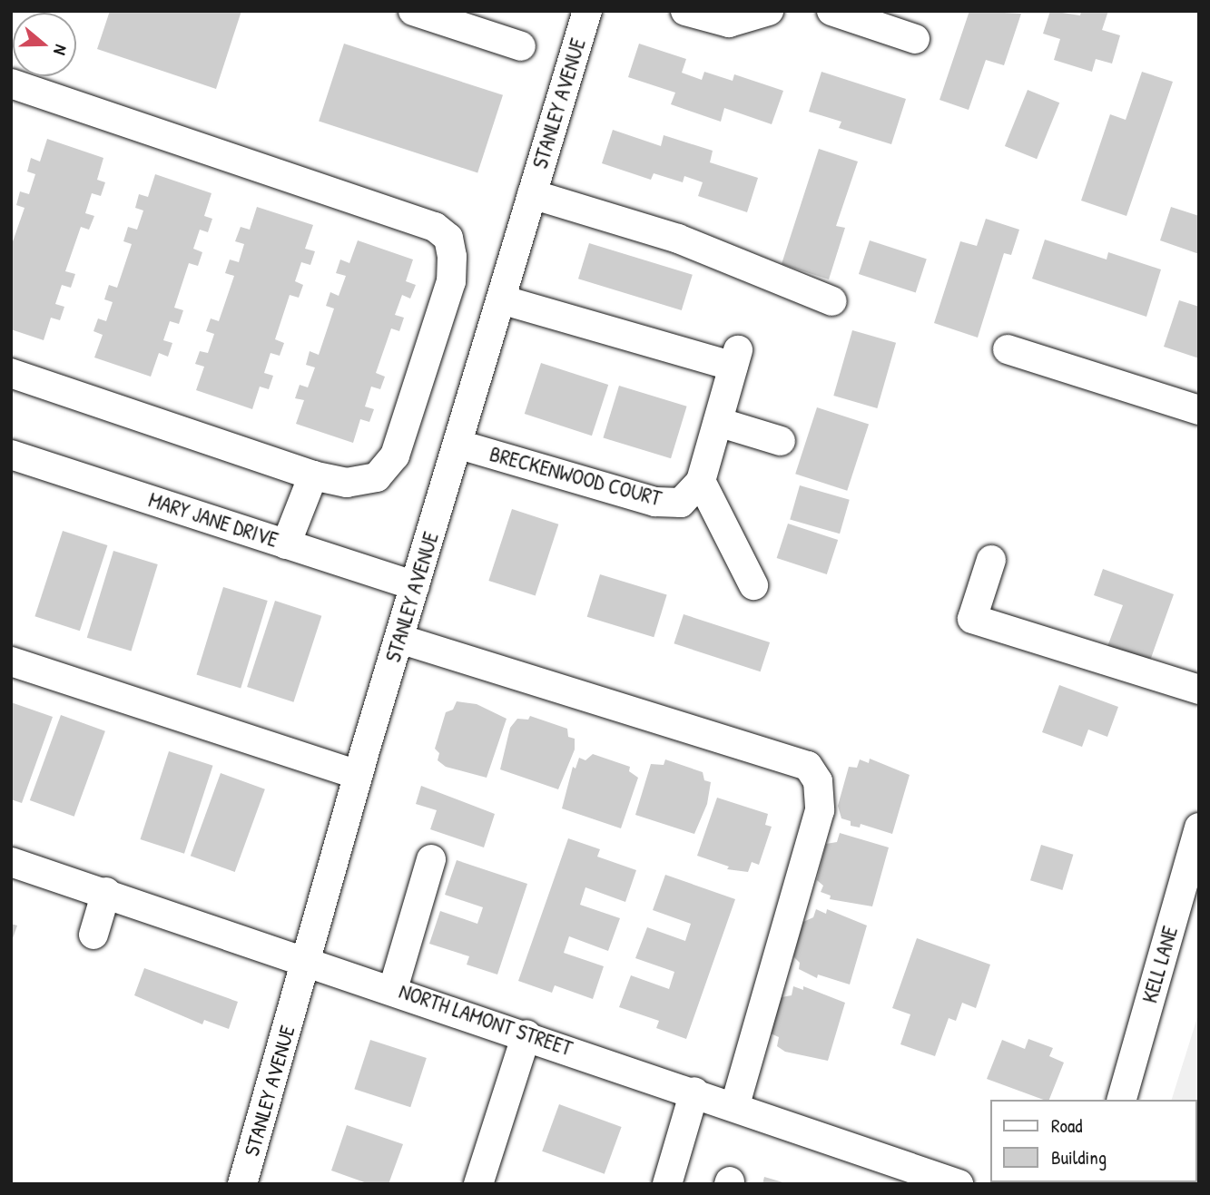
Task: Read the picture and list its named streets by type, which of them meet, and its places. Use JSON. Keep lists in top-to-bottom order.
{
  "streets": {
    "street": [
      "STANLEY AVENUE",
      "BRECKENWOOD COURT",
      "MARY JANE DRIVE",
      "KELL LANE",
      "NORTH LAMONT STREET"
    ]
  },
  "crossings": [
    ["STANLEY AVENUE", "BRECKENWOOD COURT"],
    ["STANLEY AVENUE", "MARY JANE DRIVE"],
    ["STANLEY AVENUE", "NORTH LAMONT STREET"]
  ],
  "legend": ["Road", "Building"],
  "north": "right"
}
